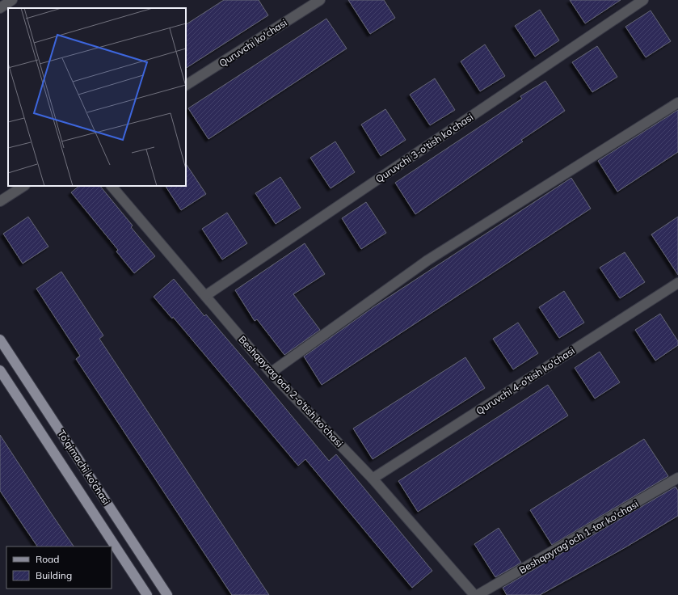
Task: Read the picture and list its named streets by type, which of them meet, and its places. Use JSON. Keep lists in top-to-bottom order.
{
  "streets": {
    "main road": ["To'qimachi ko'chasi"],
    "street": [
      "Quruvchi ko'chasi",
      "Quruvchi 3-o'tish ko'chasi",
      "Quruvchi 4-o'tish ko'chasi",
      "Beshqayrag'och 2-o'tish ko'chasi",
      "Beshqayrag'och 1-tor ko'chasi"
    ]
  },
  "crossings": [
    ["Quruvchi 3-o'tish ko'chasi", "Beshqayrag'och 2-o'tish ko'chasi"],
    ["Quruvchi 4-o'tish ko'chasi", "Beshqayrag'och 2-o'tish ko'chasi"]
  ],
  "legend": ["Road", "Building"]
}
